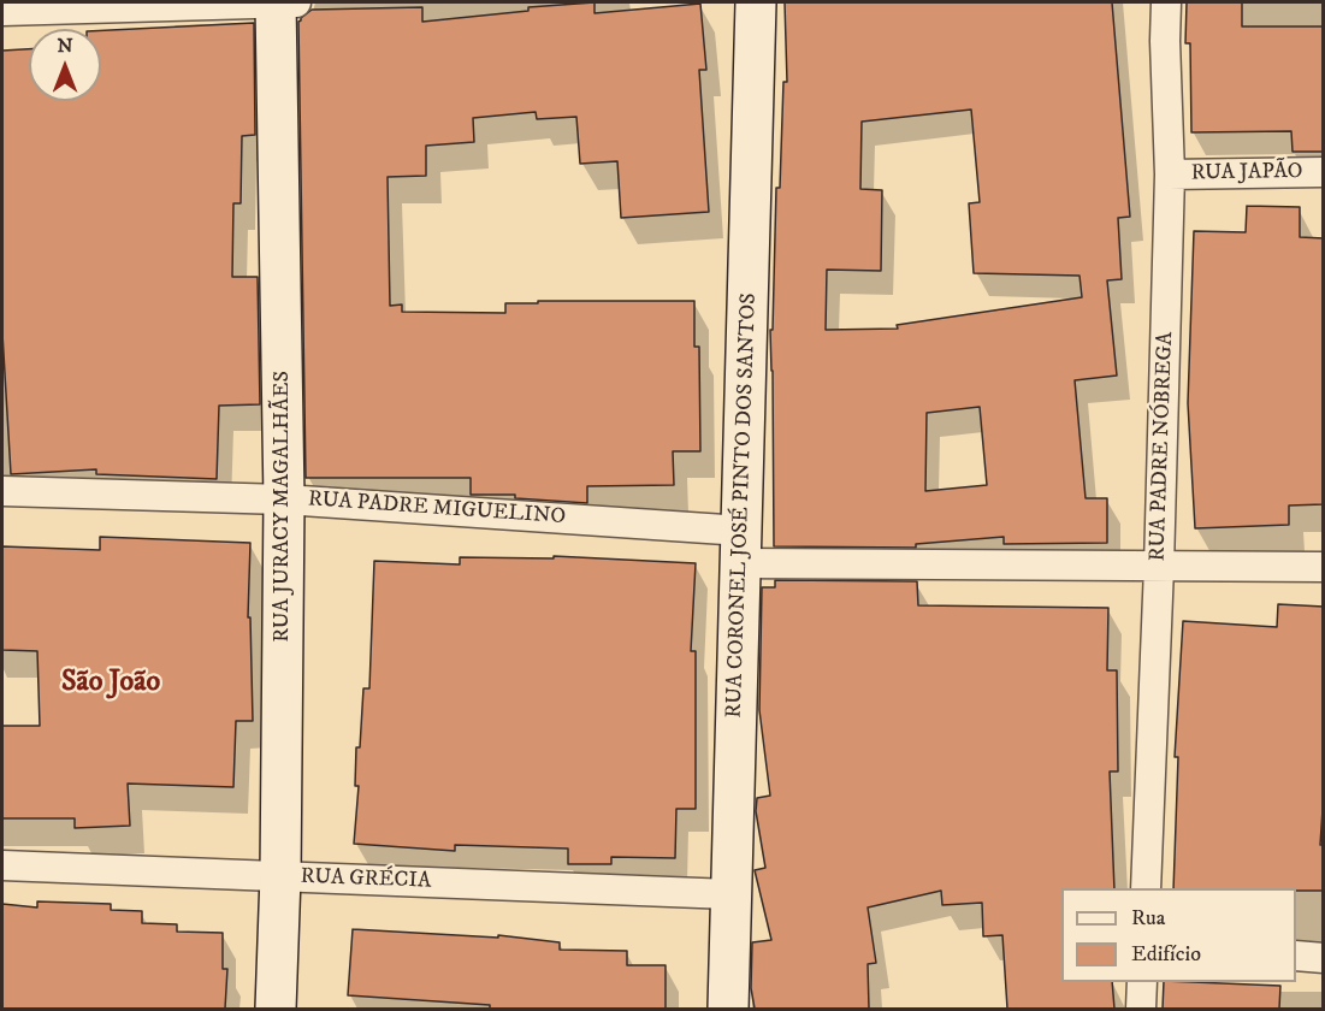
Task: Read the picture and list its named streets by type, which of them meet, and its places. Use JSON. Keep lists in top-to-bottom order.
{
  "streets": {
    "street": [
      "RUA JAPÃO",
      "RUA PADRE NÓBREGA",
      "RUA CORONEL JOSÉ PINTO DOS SANTOS",
      "RUA JURACY MAGALHÃES",
      "RUA PADRE MIGUELINO",
      "RUA GRÉCIA"
    ]
  },
  "crossings": [
    ["RUA JAPÃO", "RUA PADRE NÓBREGA"],
    ["RUA PADRE NÓBREGA", "RUA PADRE MIGUELINO"],
    ["RUA CORONEL JOSÉ PINTO DOS SANTOS", "RUA PADRE MIGUELINO"],
    ["RUA CORONEL JOSÉ PINTO DOS SANTOS", "RUA GRÉCIA"],
    ["RUA JURACY MAGALHÃES", "RUA PADRE MIGUELINO"],
    ["RUA JURACY MAGALHÃES", "RUA GRÉCIA"]
  ],
  "districts": ["São João"],
  "legend": ["Rua", "Edifício"],
  "north": "top"
}
